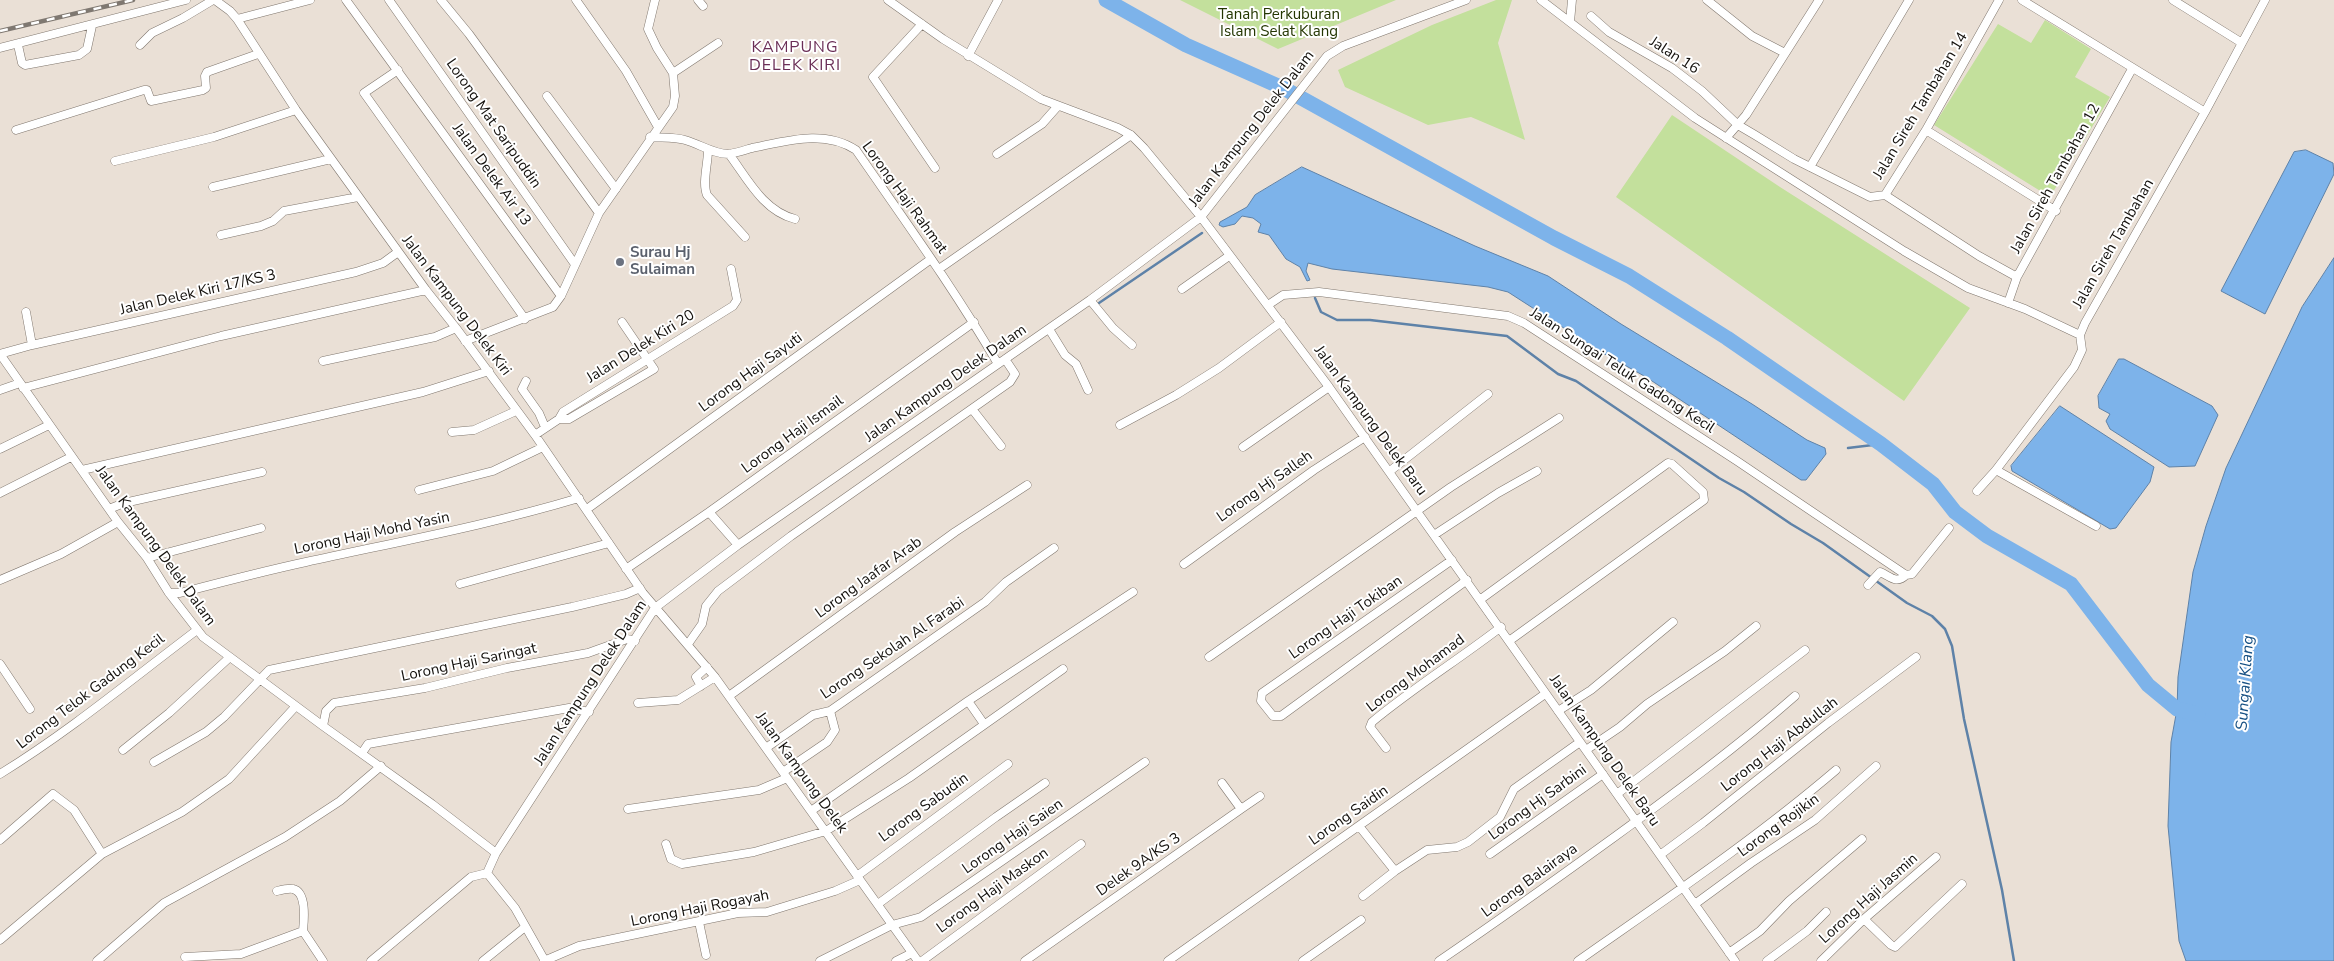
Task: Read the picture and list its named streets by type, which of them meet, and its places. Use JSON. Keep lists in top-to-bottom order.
{
  "streets": {
    "street": [
      "Jalan 16",
      "Jalan Sireh Tambahan 14",
      "Lorong Mat Saripuddin",
      "Jalan Kampung Delek Dalam",
      "Jalan Delek Air 13",
      "Jalan Sireh Tambahan 12",
      "Lorong Haji Rahmat",
      "Jalan Sireh Tambahan",
      "Jalan Delek Kiri 17/KS 3",
      "Jalan Kampung Delek Kiri",
      "Jalan Delek Kiri 20",
      "Jalan Sungai Teluk Gadong Kecil",
      "Lorong Haji Sayuti",
      "Jalan Kampung Delek Baru",
      "Lorong Haji Ismail",
      "Lorong Hj Salleh",
      "Lorong Haji Mohd Yasin",
      "Lorong Jaafar Arab",
      "Lorong Haji Tokiban",
      "Lorong Sekolah Al Farabi",
      "Lorong Haji Saringat",
      "Lorong Mohamad",
      "Lorong Telok Gadung Kecil",
      "Lorong Haji Abdullah",
      "Jalan Kampung Delek",
      "Lorong Hj Sarbini",
      "Lorong Sabudin",
      "Lorong Saidin",
      "Lorong Rojikin",
      "Lorong Haji Saien",
      "Delek 9A/KS 3",
      "Lorong Balairaya",
      "Lorong Haji Maskon",
      "Lorong Haji Jasmin",
      "Lorong Haji Rogayah"
    ]
  },
  "crossings": [
    ["Jalan 16", "Jalan Sireh Tambahan 14"],
    ["Jalan Sireh Tambahan 14", "Jalan Sireh Tambahan 12"],
    ["Jalan Kampung Delek Dalam", "Lorong Haji Rahmat"],
    ["Jalan Kampung Delek Dalam", "Jalan Delek Kiri 17/KS 3"],
    ["Jalan Kampung Delek Dalam", "Jalan Kampung Delek Kiri"],
    ["Jalan Kampung Delek Dalam", "Jalan Kampung Delek Baru"],
    ["Jalan Kampung Delek Dalam", "Lorong Haji Mohd Yasin"],
    ["Jalan Kampung Delek Dalam", "Lorong Haji Saringat"],
    ["Jalan Kampung Delek Dalam", "Lorong Telok Gadung Kecil"],
    ["Jalan Kampung Delek Dalam", "Jalan Kampung Delek"],
    ["Lorong Haji Rahmat", "Lorong Haji Sayuti"],
    ["Lorong Haji Rahmat", "Lorong Haji Ismail"],
    ["Jalan Delek Kiri 17/KS 3", "Jalan Kampung Delek Kiri"],
    ["Jalan Kampung Delek Kiri", "Jalan Delek Kiri 20"],
    ["Jalan Kampung Delek Kiri", "Lorong Haji Sayuti"],
    ["Jalan Kampung Delek Kiri", "Lorong Haji Ismail"],
    ["Jalan Kampung Delek Kiri", "Lorong Haji Mohd Yasin"],
    ["Jalan Kampung Delek Kiri", "Jalan Kampung Delek"],
    ["Jalan Sungai Teluk Gadong Kecil", "Jalan Kampung Delek Baru"],
    ["Jalan Kampung Delek Baru", "Lorong Hj Salleh"],
    ["Jalan Kampung Delek Baru", "Lorong Haji Tokiban"],
    ["Jalan Kampung Delek Baru", "Lorong Mohamad"],
    ["Jalan Kampung Delek Baru", "Lorong Haji Abdullah"],
    ["Jalan Kampung Delek Baru", "Lorong Hj Sarbini"],
    ["Jalan Kampung Delek Baru", "Lorong Saidin"],
    ["Jalan Kampung Delek Baru", "Lorong Rojikin"],
    ["Jalan Kampung Delek Baru", "Lorong Balairaya"],
    ["Lorong Jaafar Arab", "Jalan Kampung Delek"],
    ["Lorong Sekolah Al Farabi", "Jalan Kampung Delek"],
    ["Jalan Kampung Delek", "Lorong Sabudin"],
    ["Jalan Kampung Delek", "Lorong Haji Saien"],
    ["Jalan Kampung Delek", "Lorong Haji Rogayah"],
    ["Lorong Sabudin", "Lorong Haji Rogayah"]
  ],
  "districts": ["KAMPUNG DELEK KIRI"],
  "water": ["Sungai Klang"],
  "parks": ["Tanah Perkuburan Islam Selat Klang"],
  "places": ["Surau Hj Sulaiman"]
}
